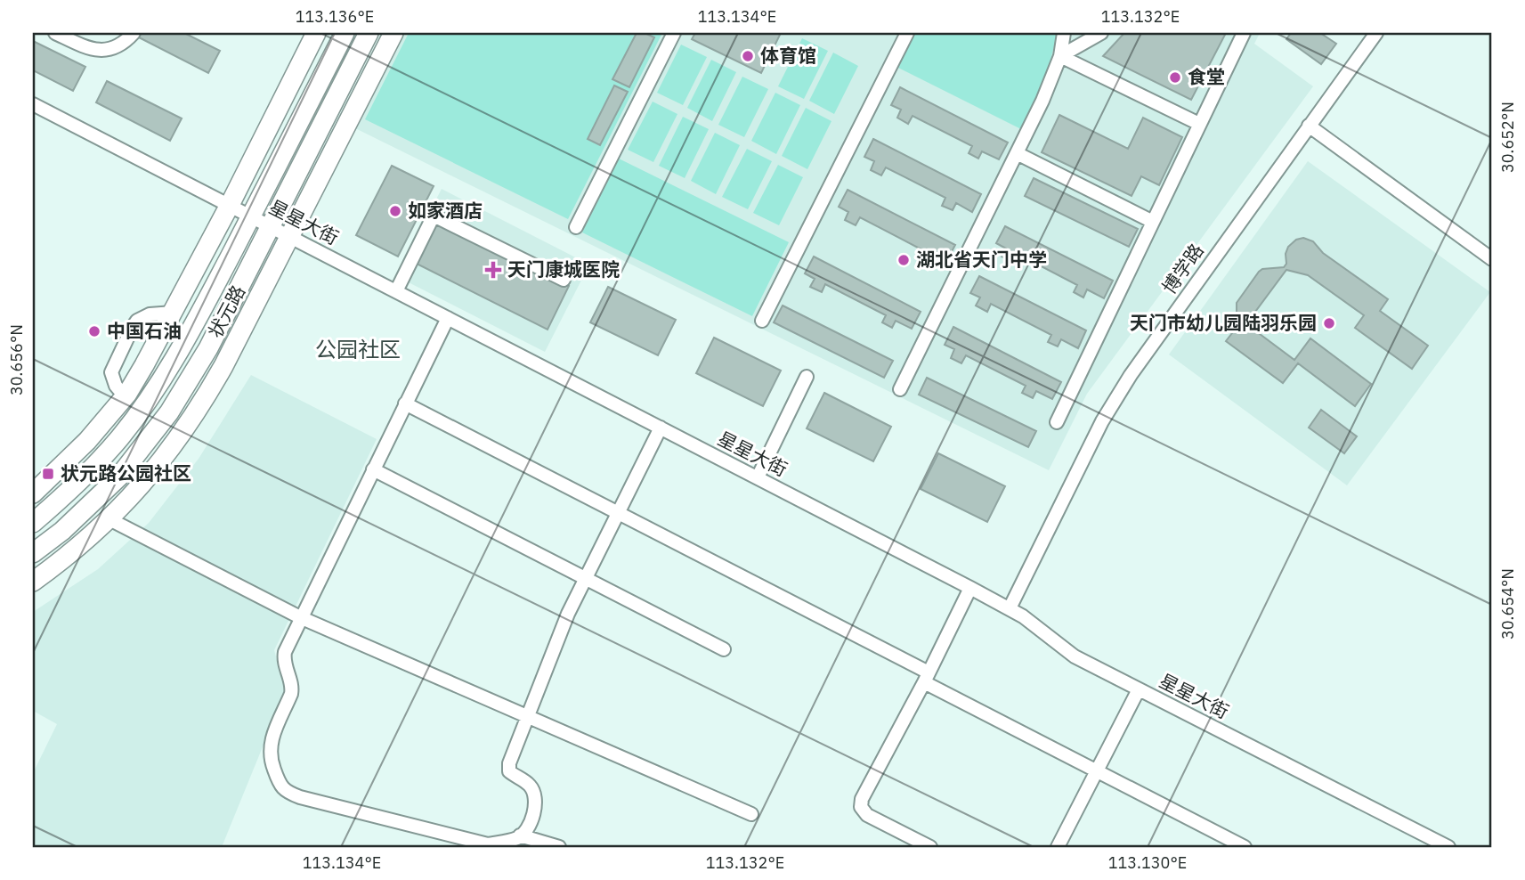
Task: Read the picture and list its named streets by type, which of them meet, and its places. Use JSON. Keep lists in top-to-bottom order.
{
  "streets": {
    "highway": ["状元路"],
    "street": ["星星大街", "博学路"]
  },
  "crossings": [
    ["星星大街", "博学路"],
    ["星星大街", "状元路"]
  ],
  "districts": ["公园社区"],
  "places": {
    "other": [
      "体育馆",
      "食堂",
      "如家酒店",
      "湖北省天门中学",
      "天门市幼儿园陆羽乐园",
      "中国石油"
    ],
    "health": ["天门康城医院"],
    "transit": ["状元路公园社区"]
  },
  "coordinates": [
    "113.136°E",
    "113.134°E",
    "113.132°E",
    "30.652°N",
    "30.656°N",
    "30.654°N",
    "113.130°E"
  ]
}
